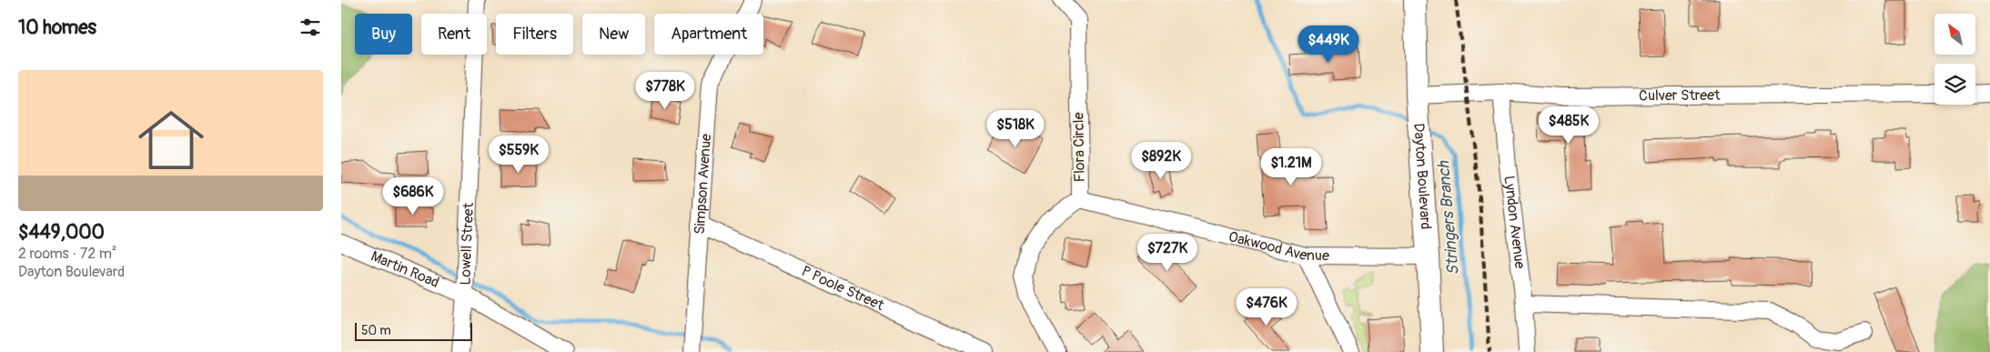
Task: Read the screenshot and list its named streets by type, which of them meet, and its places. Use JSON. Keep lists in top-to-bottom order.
{
  "streets": {
    "main road": ["Dayton Boulevard"],
    "street": [
      "Culver Street",
      "Flora Circle",
      "Simpson Avenue",
      "Lyndon Avenue",
      "Lowell Street",
      "Oakwood Avenue",
      "Martin Road",
      "P Poole Street"
    ]
  },
  "crossings": [
    ["Culver Street", "Dayton Boulevard"],
    ["Culver Street", "Lyndon Avenue"],
    ["Flora Circle", "Oakwood Avenue"],
    ["Dayton Boulevard", "Oakwood Avenue"],
    ["Simpson Avenue", "P Poole Street"],
    ["Lowell Street", "Martin Road"]
  ],
  "water": ["Stringers Branch"],
  "scale_bar": "50 m",
  "north": "top left",
  "page": {
    "heading": "10 homes",
    "chip": [
      "Buy",
      "Rent",
      "Filters",
      "New",
      "Apartment"
    ],
    "price": [
      "$449K",
      "$778K",
      "$485K",
      "$518K",
      "$559K",
      "$892K",
      "$1.21M",
      "$686K",
      "$727K",
      "$476K"
    ],
    "list": [
      {
        "name": "$449,000",
        "note": "2 rooms · 72 m² · Dayton Boulevard"
      }
    ],
    "scale": "50 m"
  }
}
